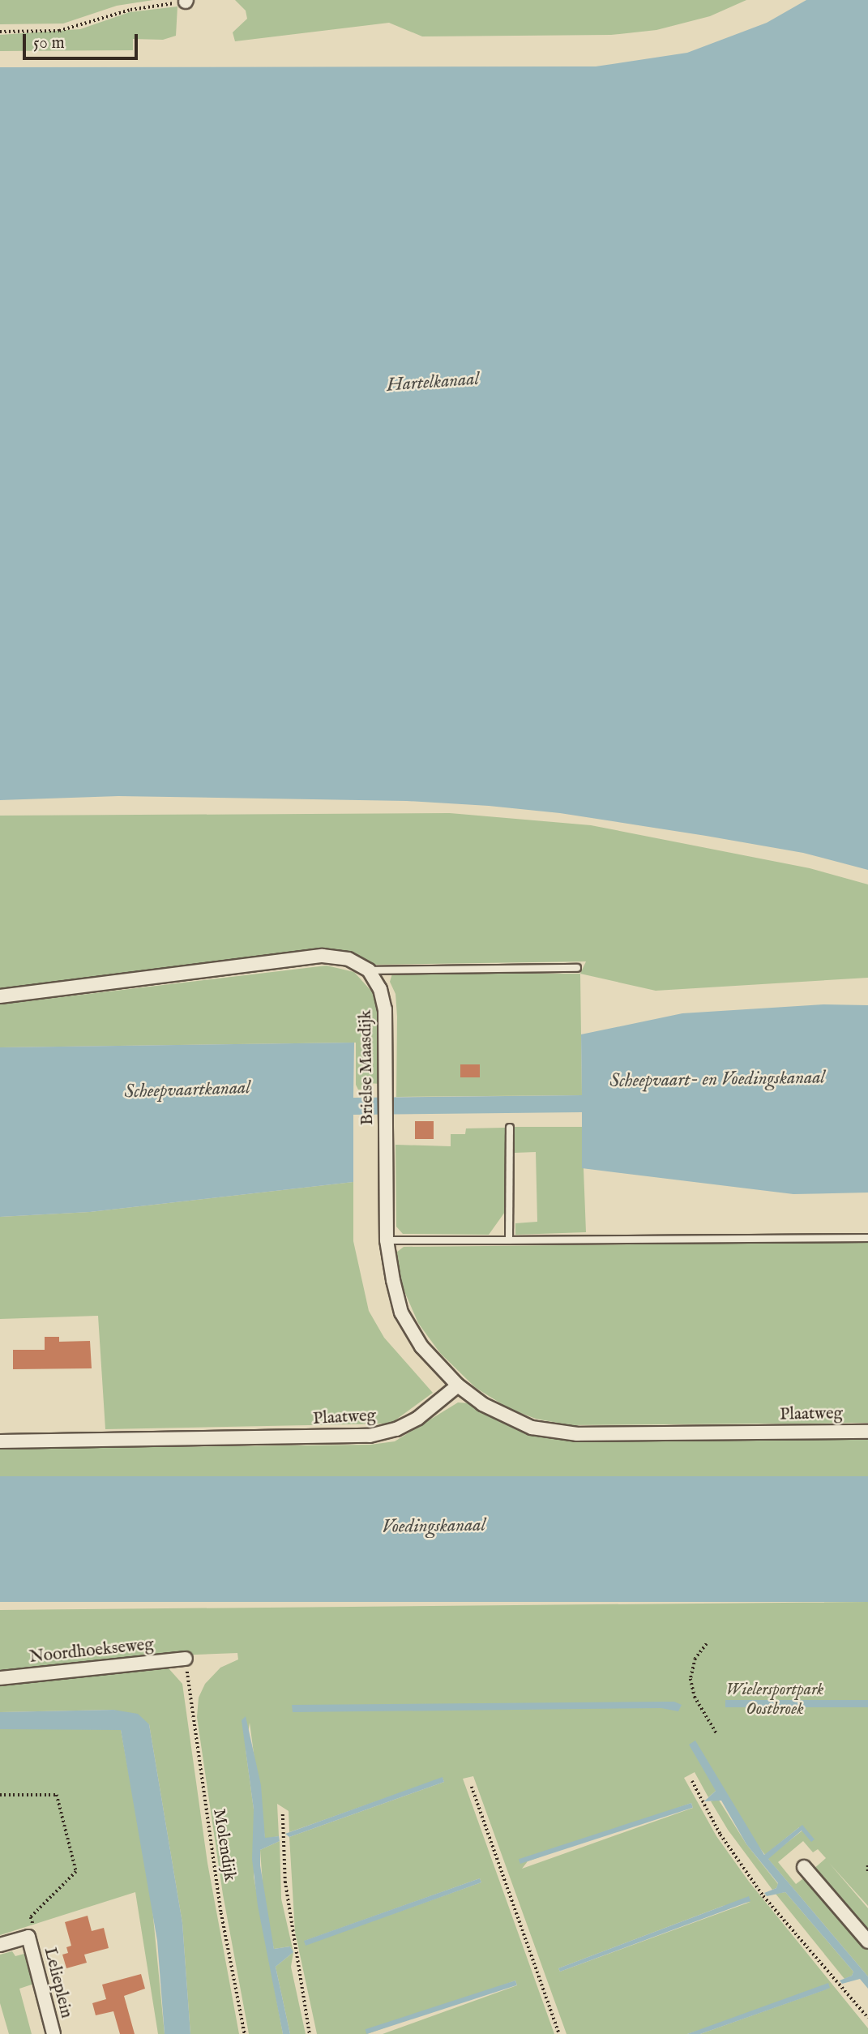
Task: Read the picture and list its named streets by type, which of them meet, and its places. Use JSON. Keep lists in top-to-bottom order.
{
  "streets": {
    "street": [
      "Brielse Maasdijk",
      "Plaatweg",
      "Noordhoekseweg",
      "Lelieplein"
    ],
    "path": ["Molendijk"]
  },
  "crossings": [
    ["Brielse Maasdijk", "Plaatweg"],
    ["Noordhoekseweg", "Molendijk"]
  ],
  "water": [
    "Hartelkanaal",
    "Scheepvaart- en Voedingskanaal",
    "Scheepvaartkanaal",
    "Voedingskanaal"
  ],
  "parks": ["Wielersportpark Oostbroek"],
  "scale_bar": "50 m"
}
